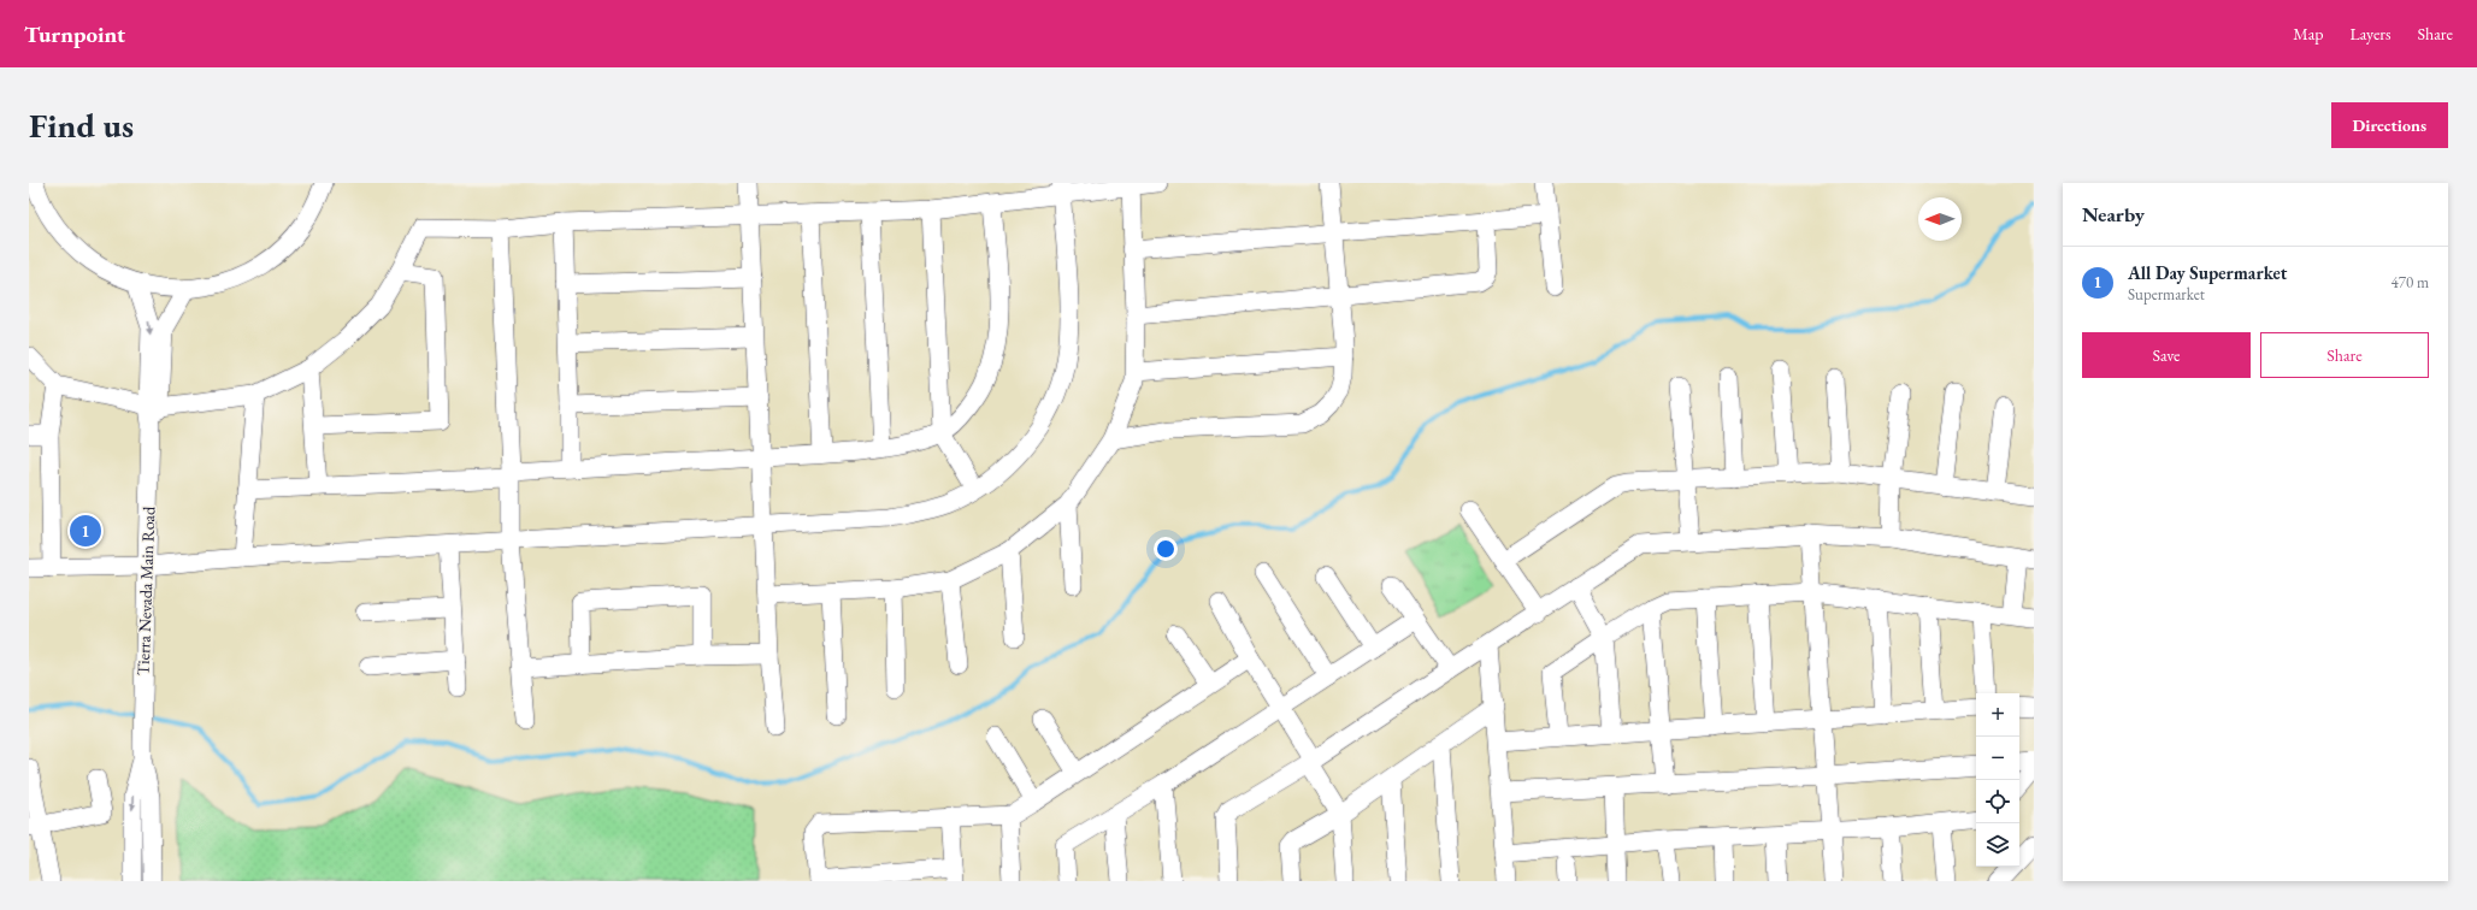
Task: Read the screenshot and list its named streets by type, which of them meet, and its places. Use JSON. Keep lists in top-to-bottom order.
{
  "streets": {
    "street": ["Tierra Nevada Main Road"]
  },
  "north": "left",
  "page": {
    "header": "Turnpoint",
    "nav": ["Map", "Layers", "Share"],
    "buttons": [
      "Directions",
      ["Save", "Share"]
    ],
    "title": "Find us",
    "heading": "Nearby",
    "list": [
      {
        "mark": "1",
        "name": "All Day Supermarket",
        "note": "Supermarket",
        "value": "470 m"
      }
    ],
    "pins": "1",
    "map_buttons": ["+", "−"]
  }
}
